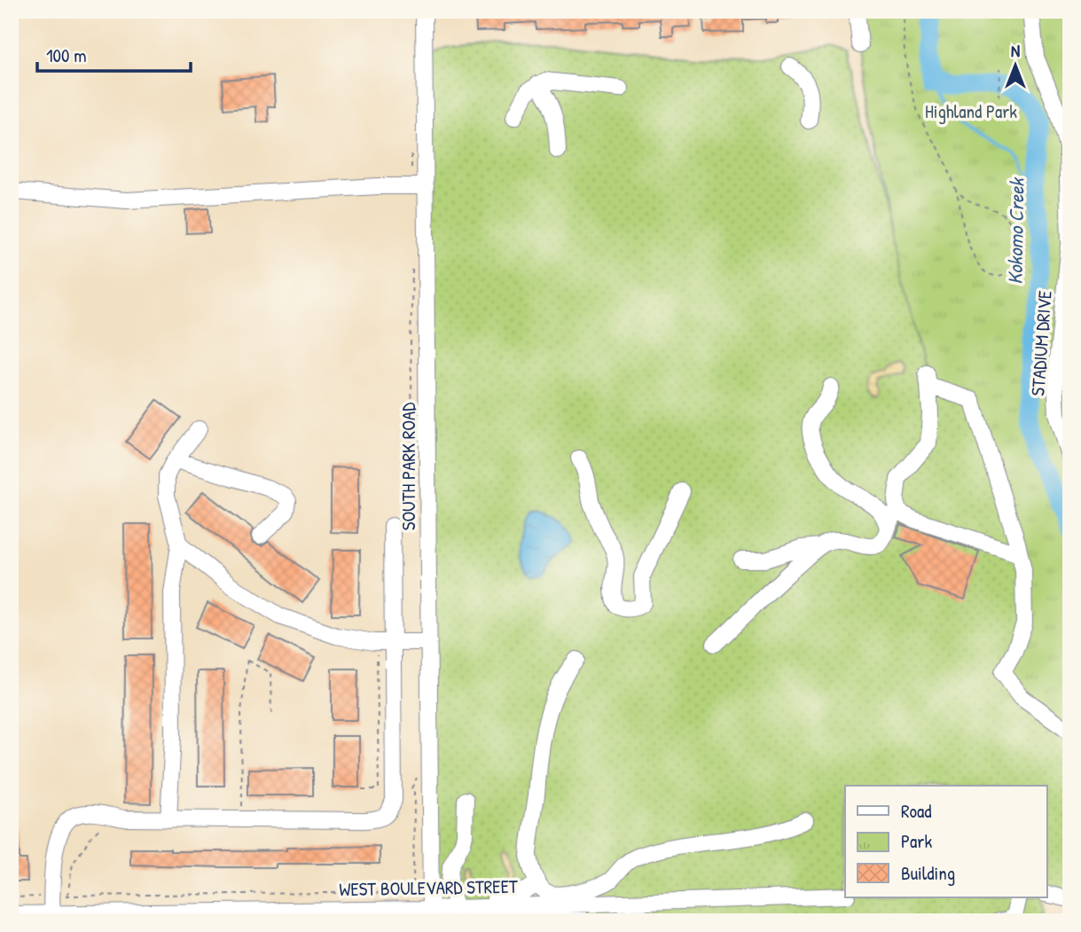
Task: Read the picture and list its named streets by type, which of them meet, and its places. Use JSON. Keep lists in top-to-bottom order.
{
  "streets": {
    "street": ["STADIUM DRIVE", "SOUTH PARK ROAD", "WEST BOULEVARD STREET"]
  },
  "crossings": [
    ["SOUTH PARK ROAD", "WEST BOULEVARD STREET"]
  ],
  "water": ["Kokomo Creek"],
  "parks": ["Highland Park"],
  "legend": ["Road", "Park", "Building"],
  "scale_bar": "100 m",
  "north": "top"
}
